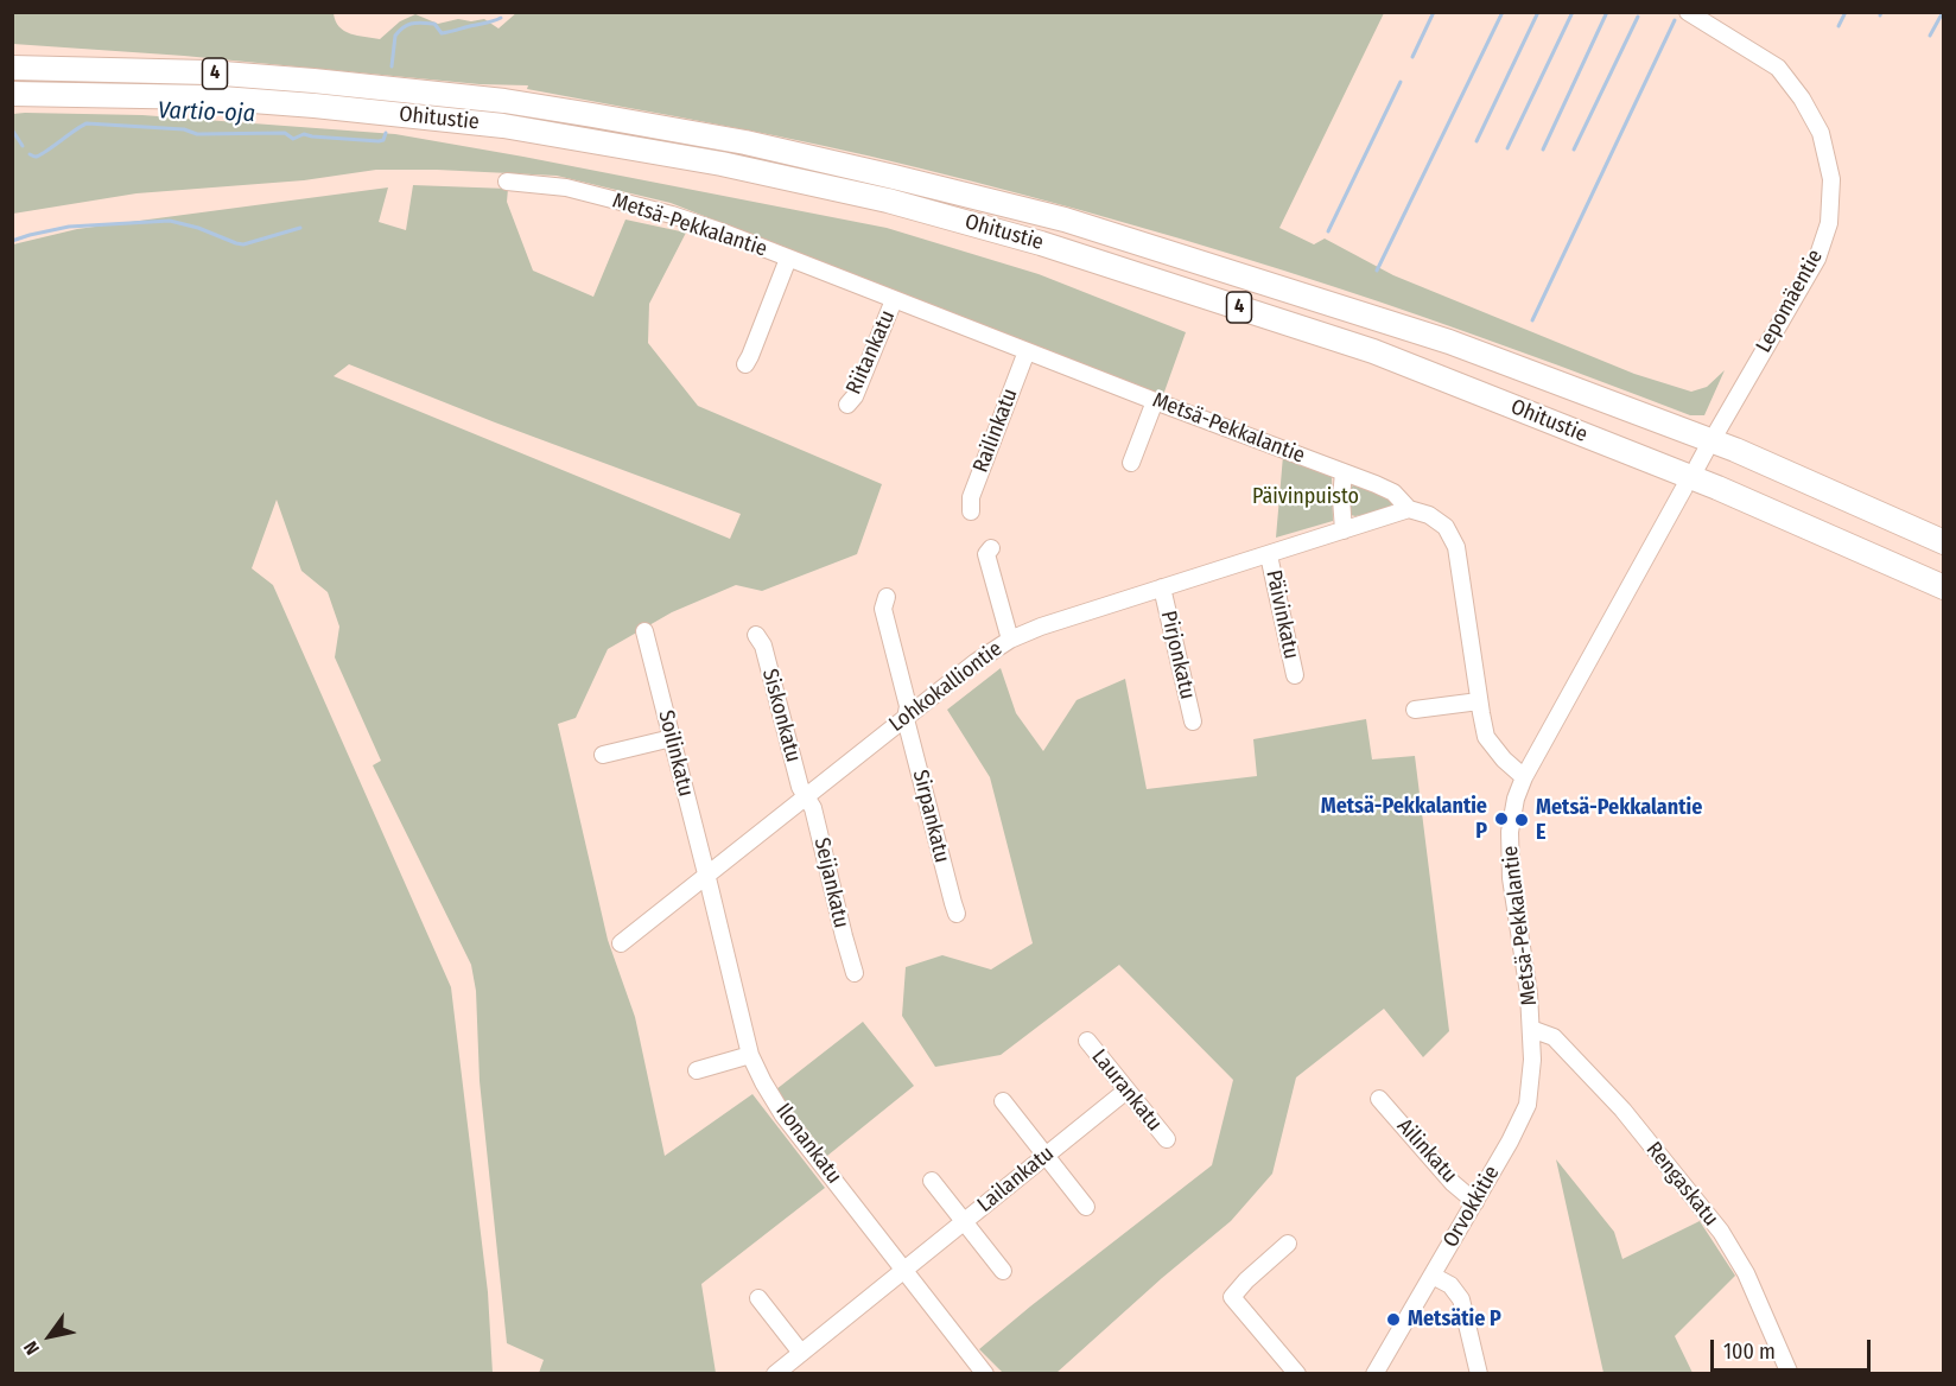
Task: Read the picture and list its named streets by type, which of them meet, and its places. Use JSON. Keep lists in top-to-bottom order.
{
  "streets": {
    "highway": ["4", "Ohitustie"],
    "street": [
      "Metsä-Pekkalantie",
      "Lepomäentie",
      "Riitankatu",
      "Railinkatu",
      "Päivinkatu",
      "Pirjonkatu",
      "Lohkokalliontie",
      "Siskonkatu",
      "Soilinkatu",
      "Sirpankatu",
      "Seijankatu",
      "Laurankatu",
      "Ilonankatu",
      "Ailinkatu",
      "Lailankatu",
      "Rengaskatu",
      "Orvokkitie"
    ]
  },
  "crossings": [
    ["Metsä-Pekkalantie", "Riitankatu"],
    ["Metsä-Pekkalantie", "Railinkatu"],
    ["Metsä-Pekkalantie", "Lohkokalliontie"],
    ["Metsä-Pekkalantie", "Rengaskatu"],
    ["Metsä-Pekkalantie", "Orvokkitie"],
    ["Päivinkatu", "Lohkokalliontie"],
    ["Pirjonkatu", "Lohkokalliontie"],
    ["Lohkokalliontie", "Siskonkatu"],
    ["Lohkokalliontie", "Soilinkatu"],
    ["Lohkokalliontie", "Sirpankatu"],
    ["Lohkokalliontie", "Seijankatu"],
    ["Lohkokalliontie", "Ilonankatu"],
    ["Siskonkatu", "Seijankatu"],
    ["Soilinkatu", "Ilonankatu"],
    ["Laurankatu", "Lailankatu"],
    ["Ilonankatu", "Lailankatu"],
    ["Ailinkatu", "Orvokkitie"],
    ["Rengaskatu", "Orvokkitie"]
  ],
  "water": ["Vartio-oja"],
  "parks": ["Päivinpuisto"],
  "places": ["Metsä-Pekkalantie P", "Metsä-Pekkalantie E", "Metsätie P"],
  "scale_bar": "100 m",
  "north": "bottom left"
}
